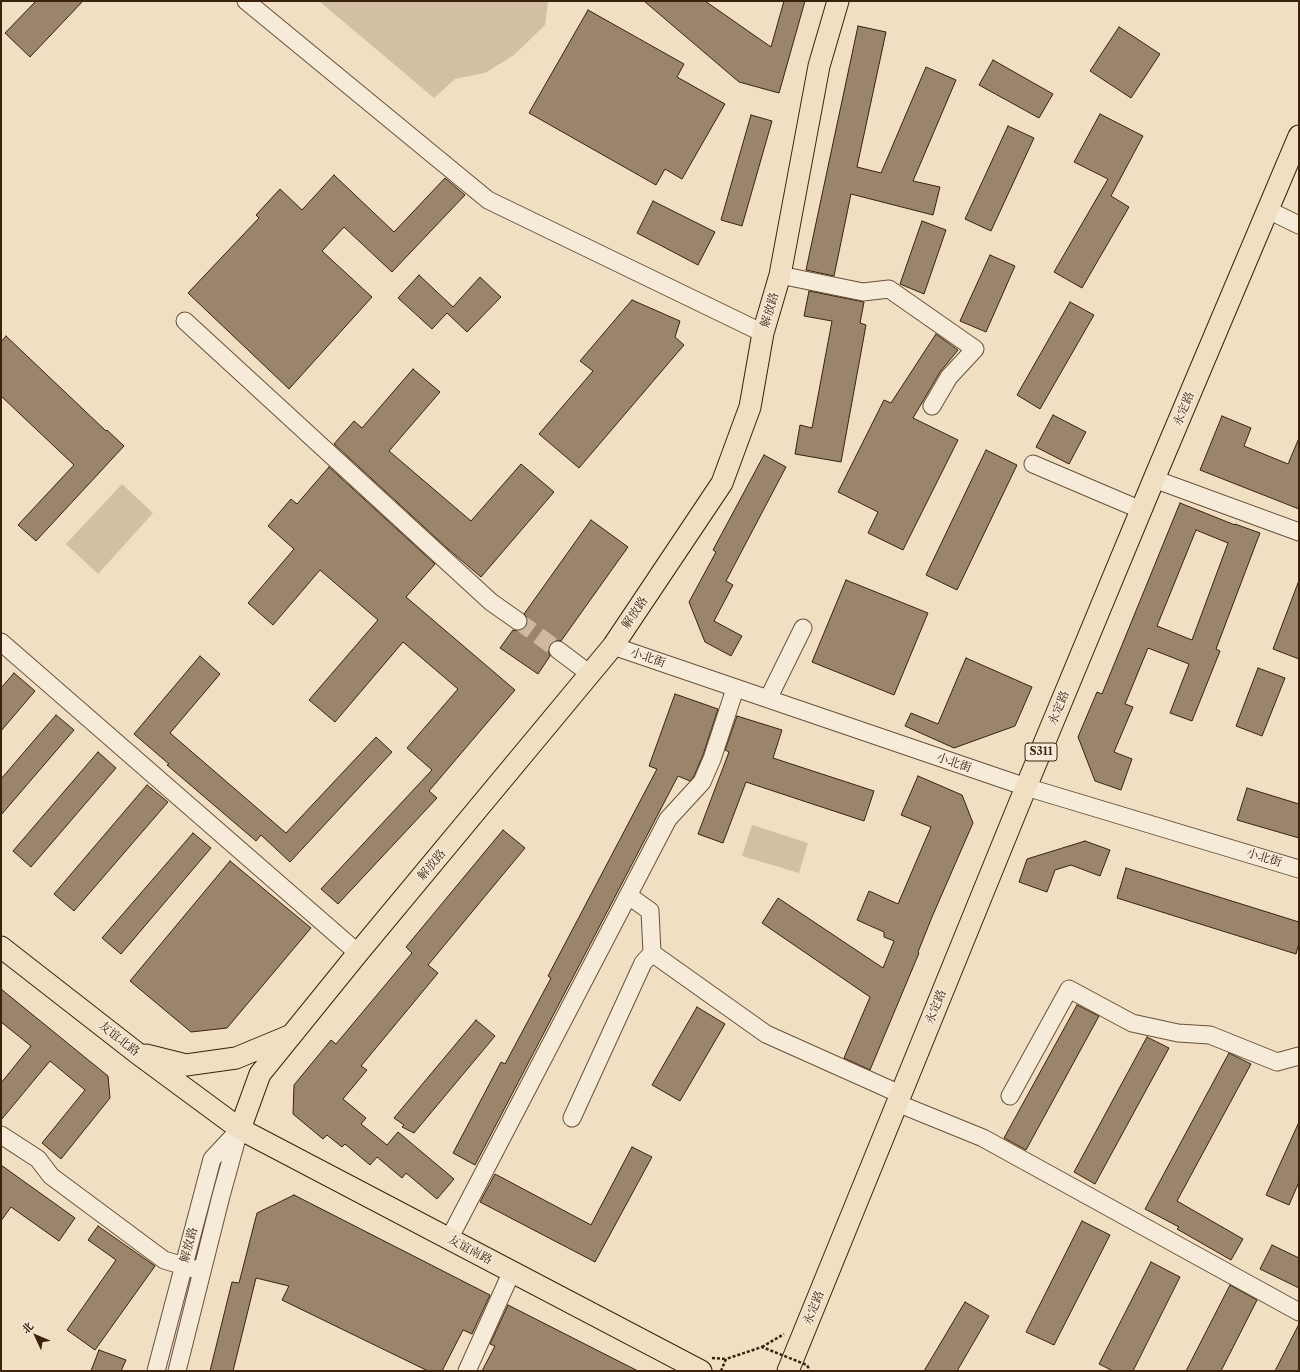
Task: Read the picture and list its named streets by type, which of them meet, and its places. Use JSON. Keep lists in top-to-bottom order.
{
  "streets": {
    "main road": [
      "解放路",
      "永定路",
      "S311",
      "友谊北路",
      "友谊南路"
    ],
    "street": ["小北街"]
  },
  "crossings": [
    ["解放路", "小北街"],
    ["解放路", "友谊北路"],
    ["解放路", "友谊南路"],
    ["永定路", "小北街"],
    ["友谊北路", "友谊南路"]
  ],
  "north": "top left"
}
